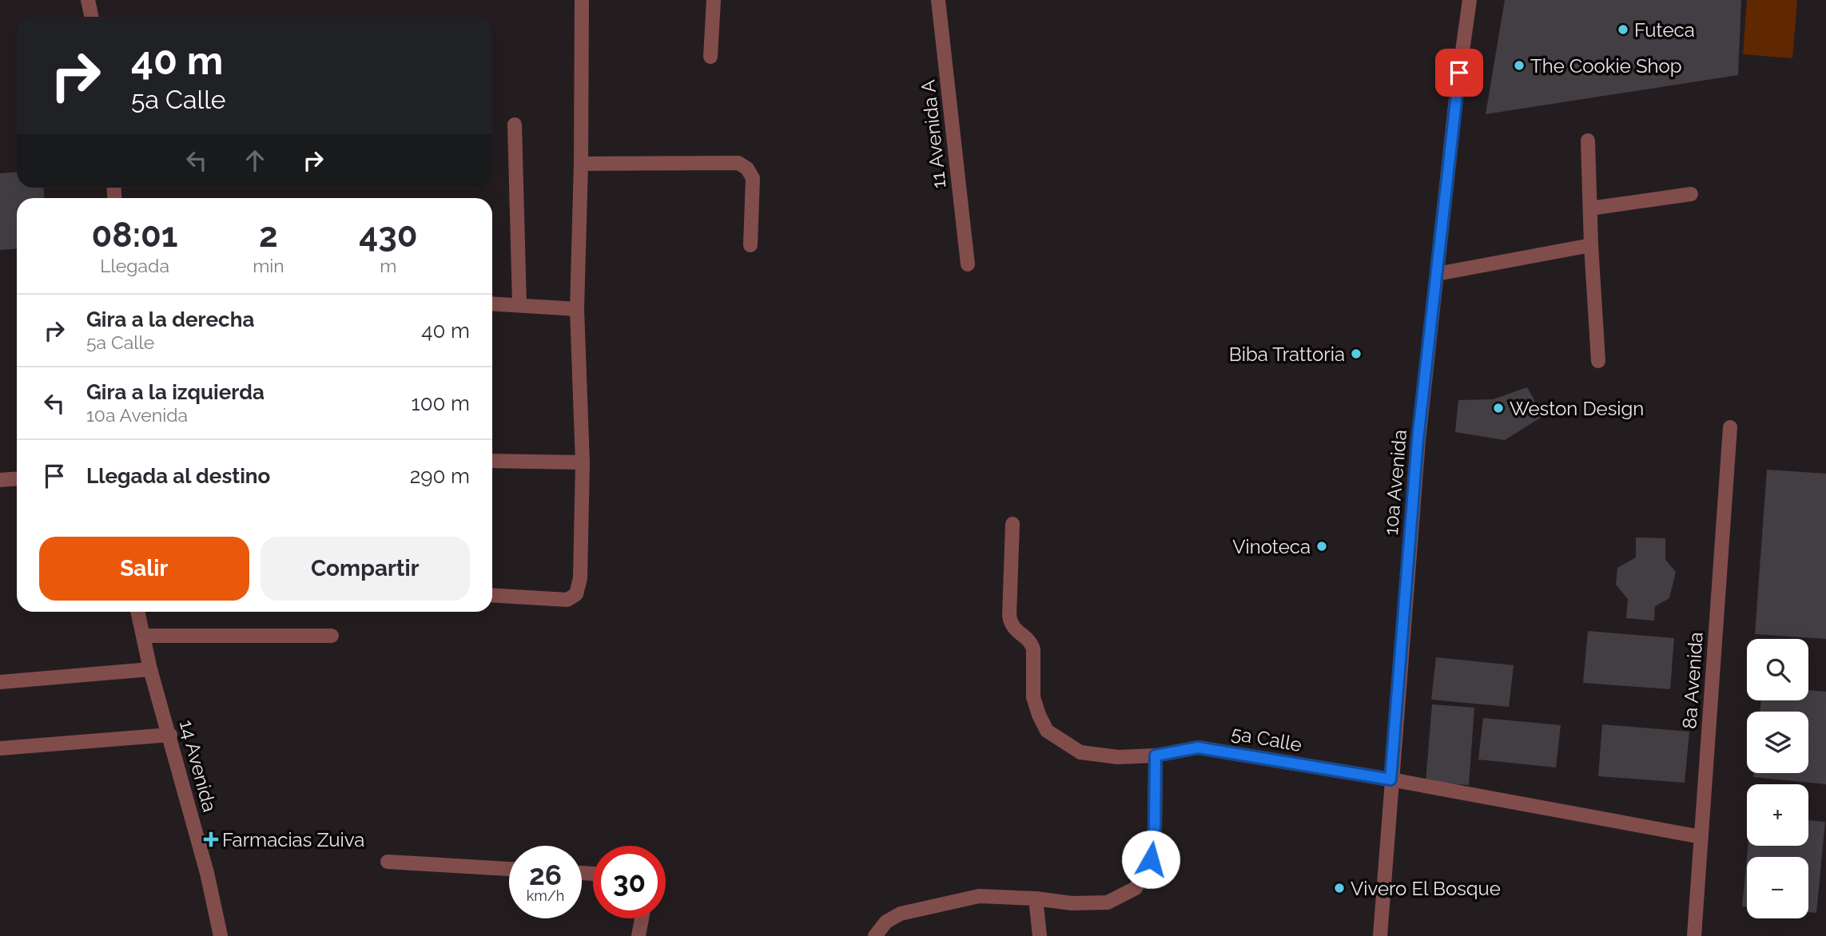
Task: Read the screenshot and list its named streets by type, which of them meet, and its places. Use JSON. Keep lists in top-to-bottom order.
{
  "streets": {
    "street": [
      "11 Avenida A",
      "10a Avenida",
      "8a Avenida",
      "5a Calle",
      "14 Avenida"
    ]
  },
  "crossings": [
    ["10a Avenida", "5a Calle"],
    ["8a Avenida", "5a Calle"]
  ],
  "places": {
    "other": [
      "Futeca",
      "The Cookie Shop",
      "Biba Trattoria",
      "Weston Design",
      "Vinoteca",
      "Vivero El Bosque"
    ],
    "health": ["Farmacias Zuiva"]
  },
  "page": {
    "turn": ["40 m", "5a Calle"],
    "eta": [
      "08:01",
      "Llegada",
      "2",
      "min",
      "430",
      "m"
    ],
    "list": [
      {
        "name": "Gira a la derecha",
        "note": "5a Calle",
        "value": "40 m"
      },
      {
        "name": "Gira a la izquierda",
        "note": "10a Avenida",
        "value": "100 m"
      },
      {
        "name": "Llegada al destino",
        "value": "290 m"
      }
    ],
    "buttons": ["Salir", "Compartir"],
    "map_buttons": ["+", "−"],
    "speed": "26 km/h",
    "limit": "30"
  }
}
